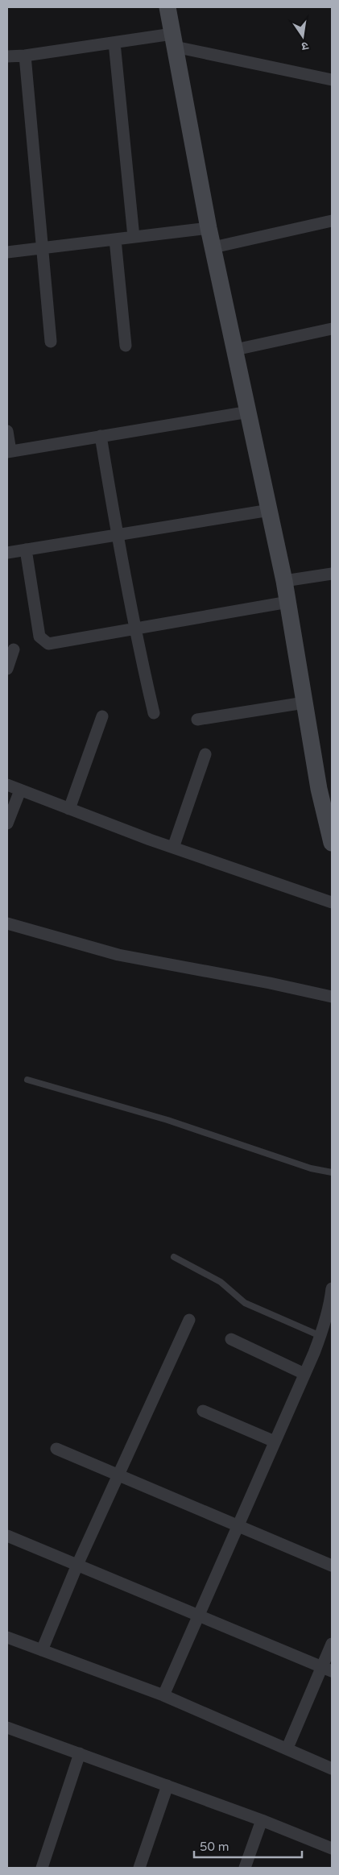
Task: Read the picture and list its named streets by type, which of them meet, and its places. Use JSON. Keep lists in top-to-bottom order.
{
  "scale_bar": "50 m",
  "north": "bottom"
}
